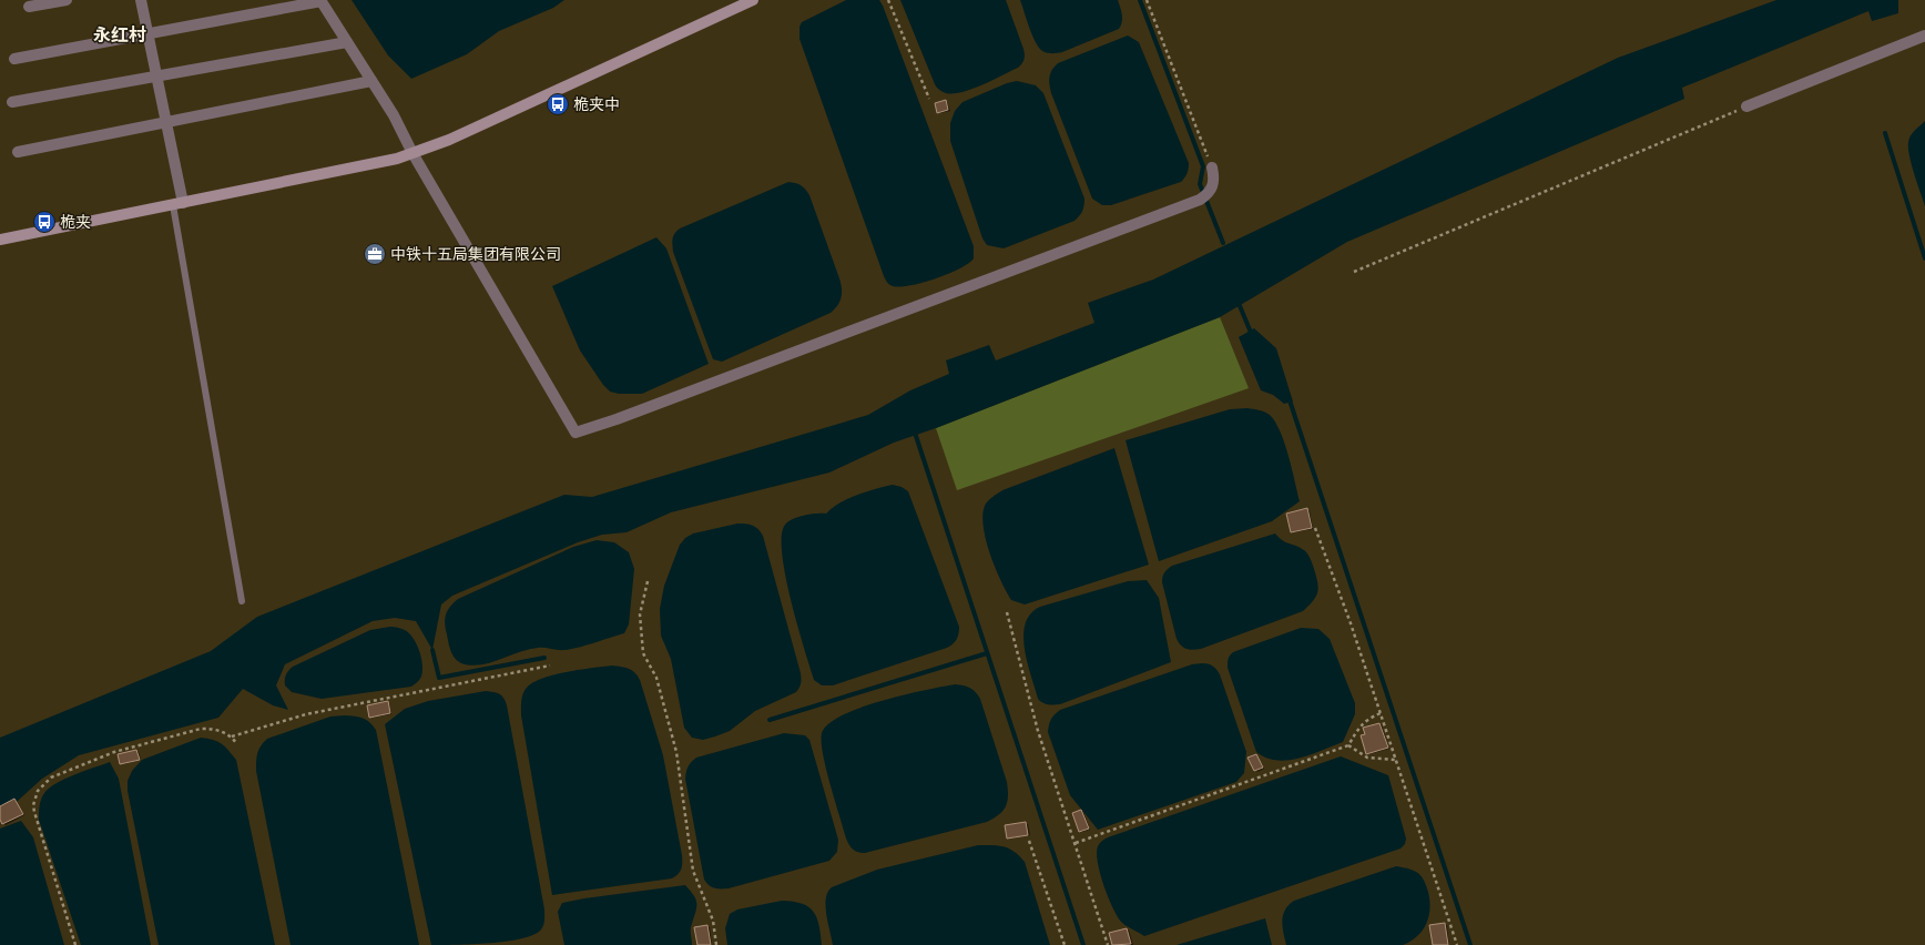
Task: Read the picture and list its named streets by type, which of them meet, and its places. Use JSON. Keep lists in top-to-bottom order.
{
  "districts": ["永红村"],
  "places": {
    "bus stop": ["桅夹中", "桅夹"],
    "office": ["中铁十五局集团有限公司"]
  }
}
